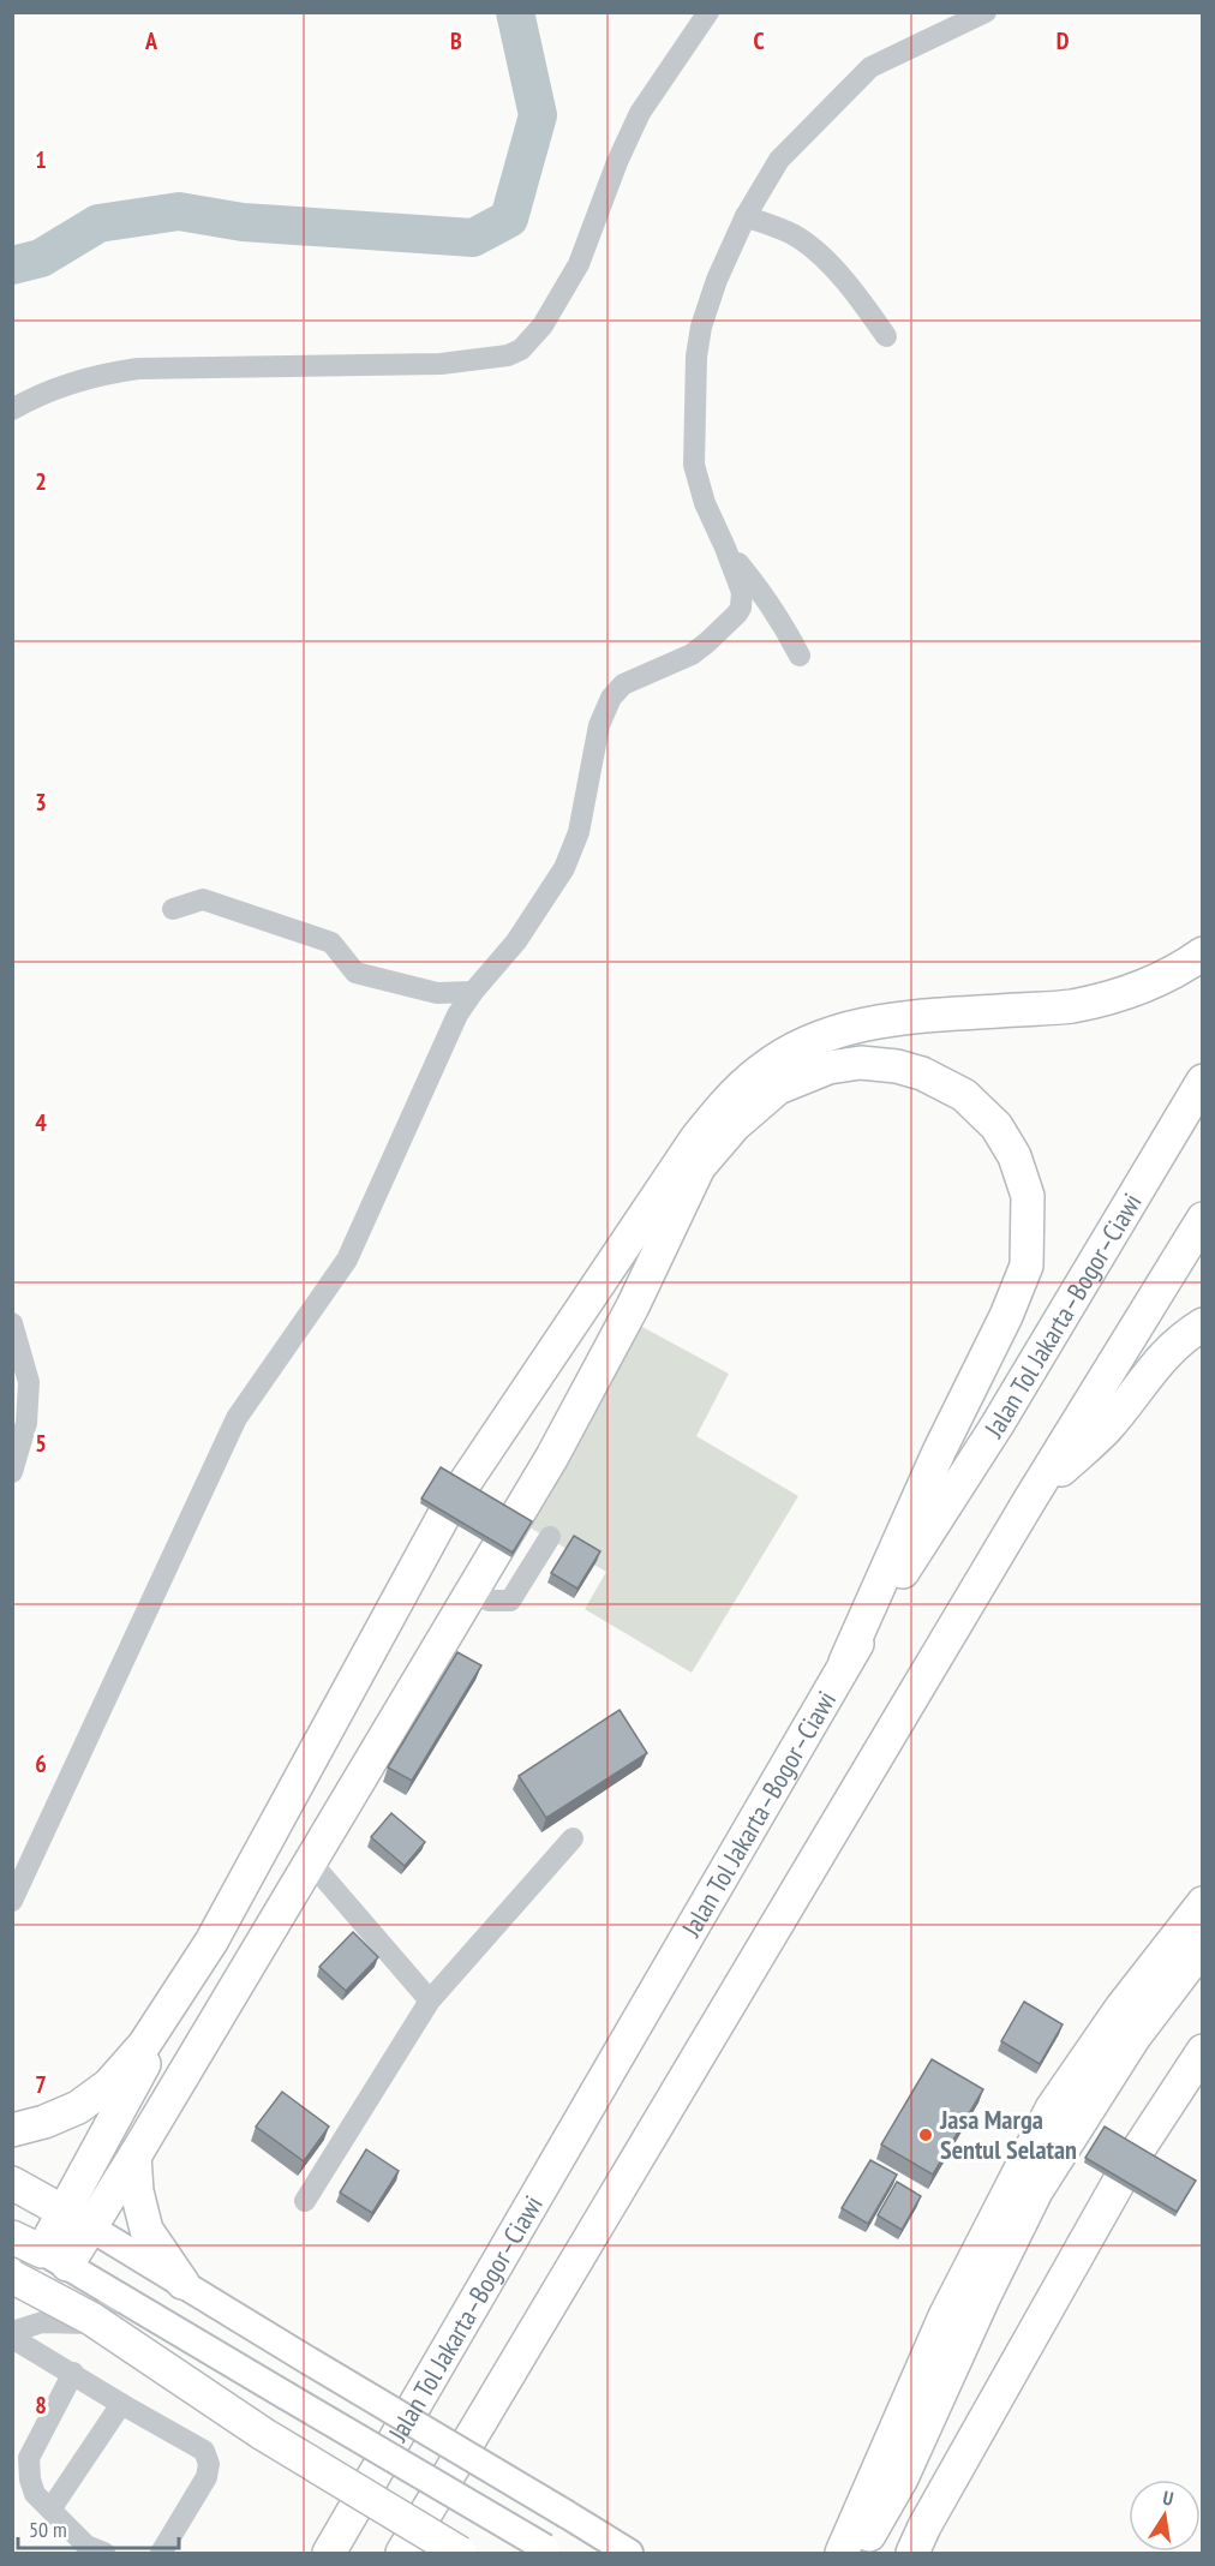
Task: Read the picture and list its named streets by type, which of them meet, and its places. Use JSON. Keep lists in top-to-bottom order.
{
  "streets": {
    "highway": ["Jalan Tol Jakarta–Bogor–Ciawi"]
  },
  "places": ["Jasa Marga Sentul Selatan"],
  "scale_bar": "50 m",
  "north": "top",
  "grid": {
    "columns": [
      "A",
      "B",
      "C",
      "D"
    ],
    "rows": [
      "1",
      "2",
      "3",
      "4",
      "5",
      "6",
      "7",
      "8"
    ]
  }
}
